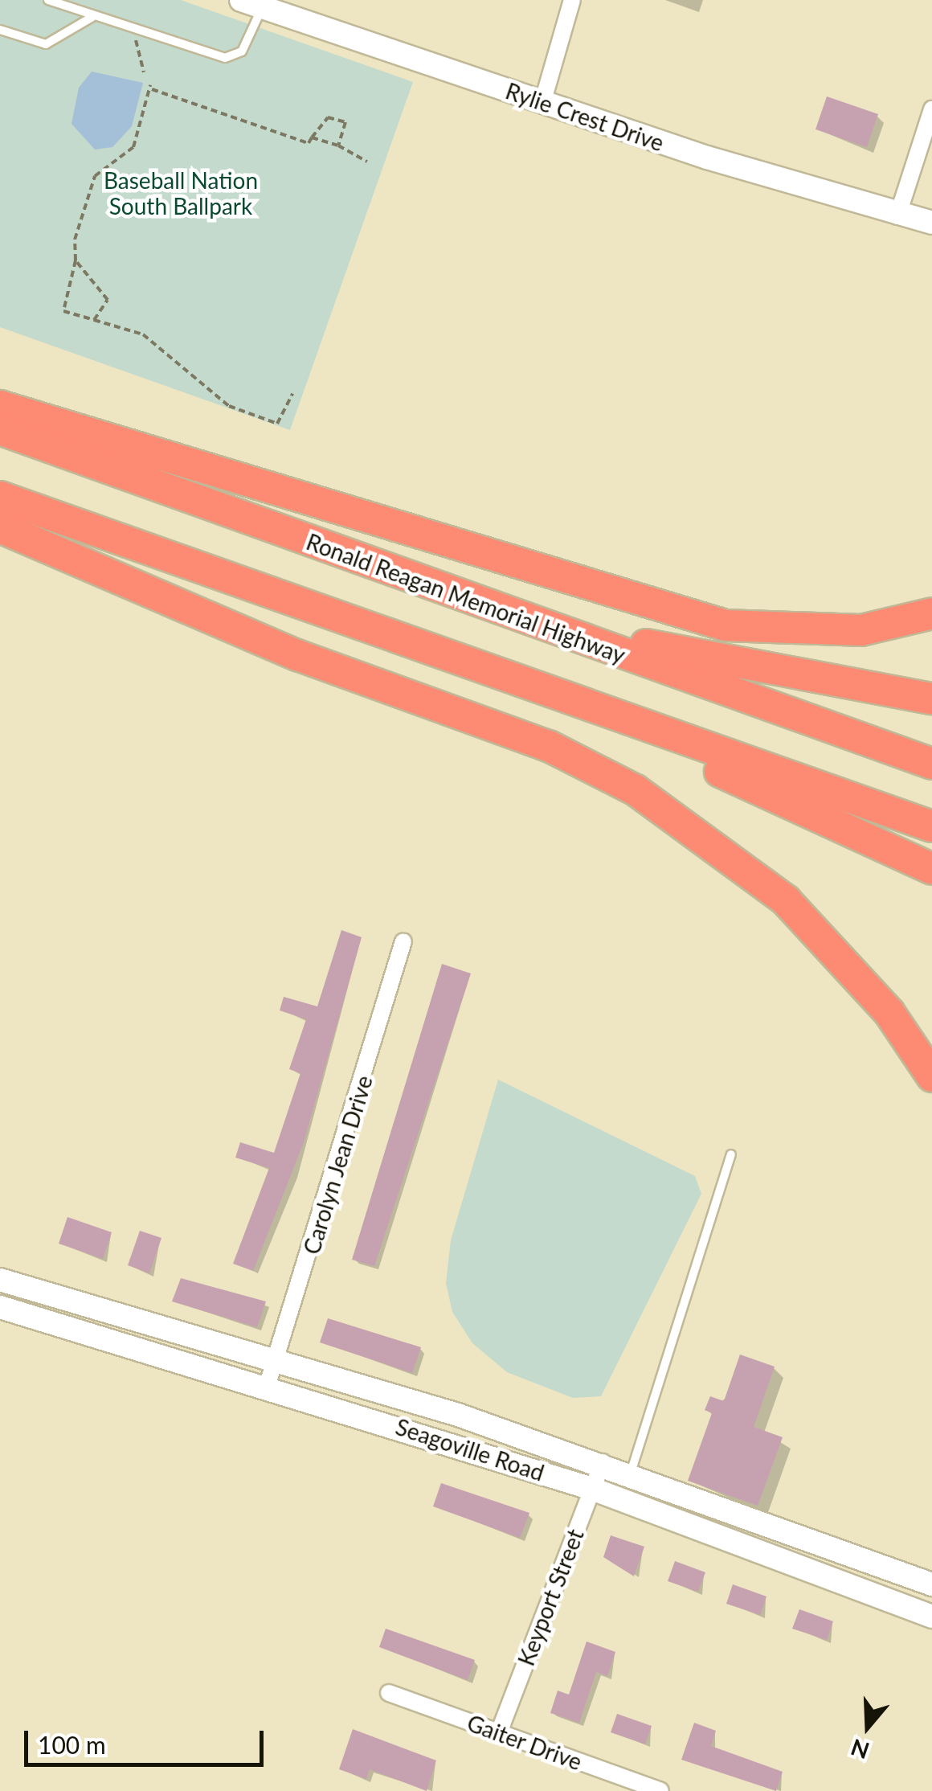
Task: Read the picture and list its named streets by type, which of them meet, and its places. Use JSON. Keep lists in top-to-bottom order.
{
  "streets": {
    "highway": ["Ronald Reagan Memorial Highway"],
    "main road": ["Rylie Crest Drive", "Seagoville Road"],
    "street": ["Carolyn Jean Drive", "Keyport Street", "Gaiter Drive"]
  },
  "crossings": [
    ["Carolyn Jean Drive", "Seagoville Road"],
    ["Seagoville Road", "Keyport Street"],
    ["Keyport Street", "Gaiter Drive"]
  ],
  "parks": ["Baseball Nation South Ballpark"],
  "scale_bar": "100 m",
  "north": "bottom"
}
